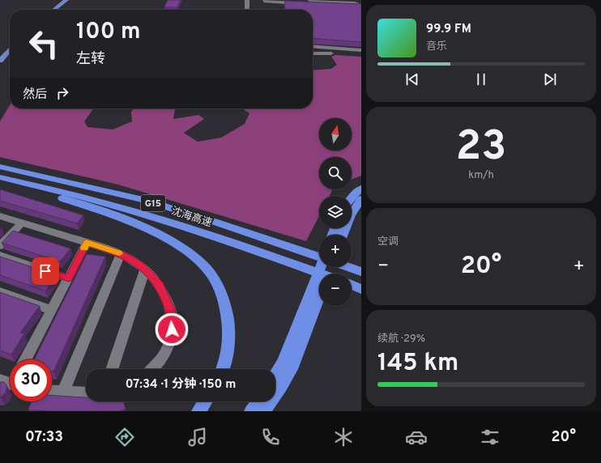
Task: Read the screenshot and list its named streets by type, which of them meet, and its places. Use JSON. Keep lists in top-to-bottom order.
{
  "streets": {
    "highway": ["G15", "沈海高速"]
  },
  "north": "top",
  "page": {
    "turn": ["100 m", "左转"],
    "song": ["99.9 FM", "音乐"],
    "then": "然后",
    "tile": [
      ["23", "km/h"],
      "空调",
      ["续航 · 29%", "145 km"]
    ],
    "map_buttons": ["+", "−"],
    "heat": ["−", "20°", "+"],
    "limit": "30",
    "trip": "07:34 · 1 分钟 · 150 m",
    "tabs": ["07:33", "20°"]
  }
}
